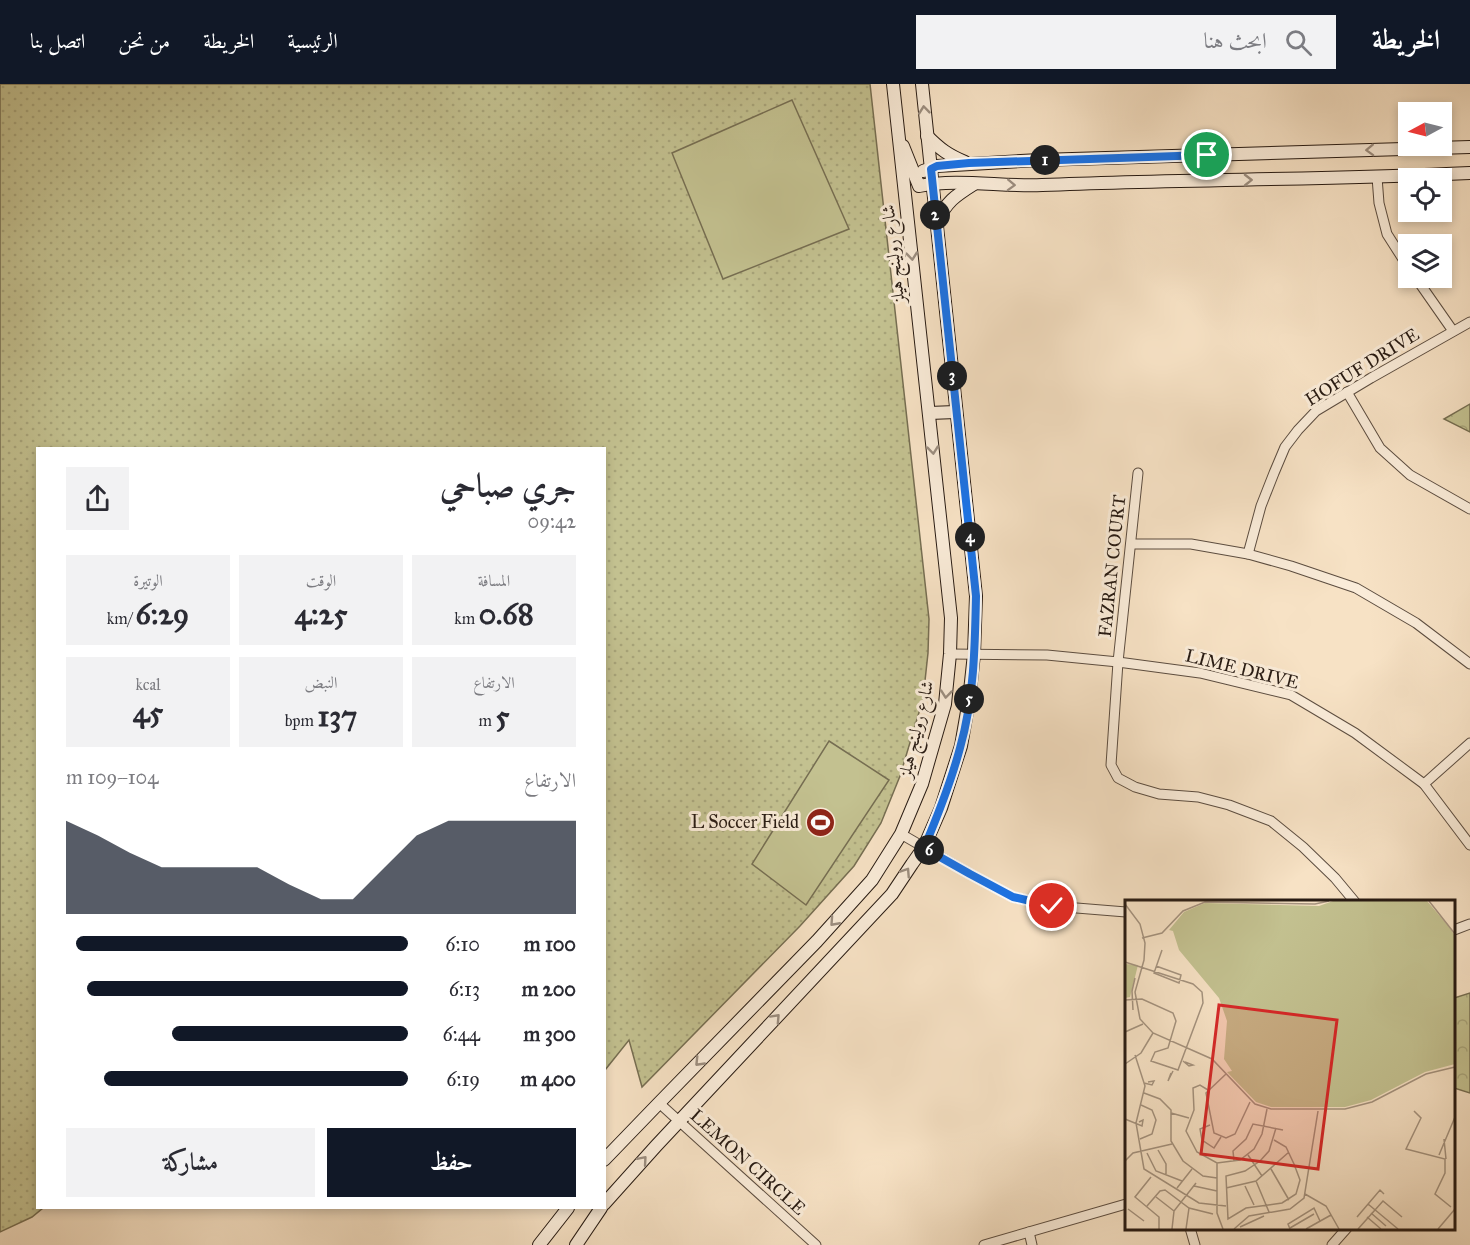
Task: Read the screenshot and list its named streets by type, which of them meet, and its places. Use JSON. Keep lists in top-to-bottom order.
{
  "streets": {
    "main road": ["شارع رولينج هيلز"],
    "street": [
      "HOFUF DRIVE",
      "FAZRAN COURT",
      "LIME DRIVE",
      "LEMON CIRCLE"
    ]
  },
  "crossings": [
    ["شارع رولينج هيلز", "LIME DRIVE"],
    ["شارع رولينج هيلز", "LEMON CIRCLE"],
    ["FAZRAN COURT", "LIME DRIVE"]
  ],
  "places": {
    "sports": ["L Soccer Field"]
  },
  "north": "left",
  "page": {
    "header": "الخريطة",
    "search": "ابحث هنا",
    "nav": [
      "الرئيسية",
      "الخريطة",
      "من نحن",
      "اتصل بنا"
    ],
    "pins": [
      "1",
      "2",
      "3",
      "4",
      "5",
      "6"
    ],
    "heading": ["جري صباحي", "09:42"],
    "stats": [
      ["المسافة", "0.68 km"],
      ["الوقت", "4:25"],
      ["الوتيرة", "6:29 /km"],
      ["الارتفاع", "5 m"],
      ["النبض", "137 bpm"],
      ["kcal", "45"]
    ],
    "chart": ["الارتفاع", "104–109 m"],
    "list": [
      {
        "name": "100 m",
        "note": "6:10"
      },
      {
        "name": "200 m",
        "note": "6:13"
      },
      {
        "name": "300 m",
        "note": "6:44"
      },
      {
        "name": "400 m",
        "note": "6:19"
      }
    ],
    "buttons": ["حفظ", "مشاركة"]
  }
}
